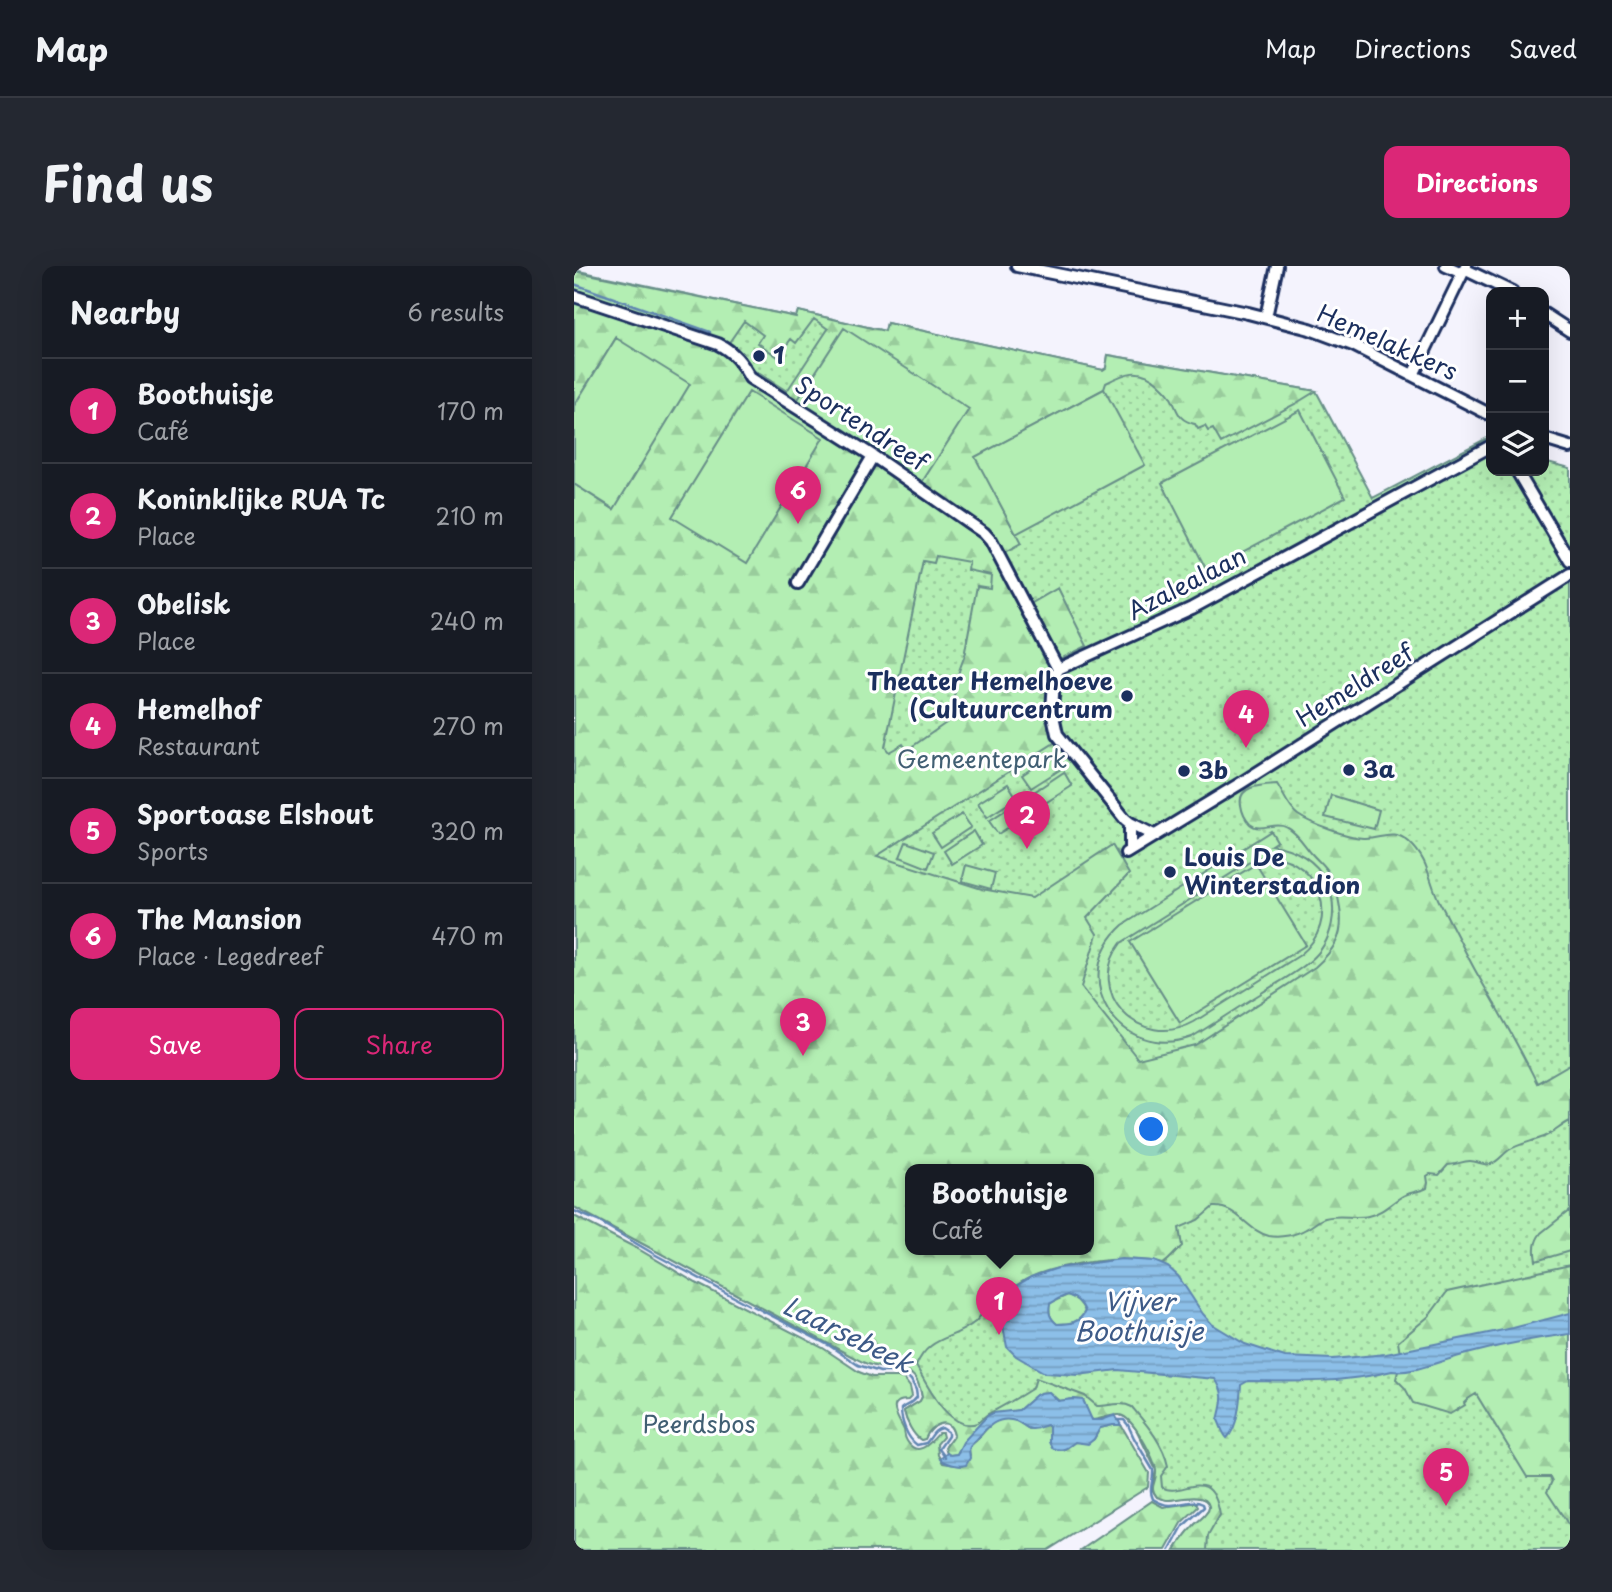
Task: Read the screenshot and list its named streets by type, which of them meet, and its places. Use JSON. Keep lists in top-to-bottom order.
{
  "streets": {
    "street": [
      "Hemelakkers",
      "Sportendreef",
      "Azalealaan",
      "Hemeldreef"
    ]
  },
  "crossings": [
    ["Sportendreef", "Azalealaan"]
  ],
  "water": ["Vijver Boothuisje", "Laarsebeek"],
  "parks": ["Gemeentepark", "Peerdsbos"],
  "places": [
    "1",
    "Theater Hemelhoeve (Cultuurcentrum",
    "3a",
    "3b",
    "Louis De Winterstadion"
  ],
  "page": {
    "header": "Map",
    "nav": ["Map", "Directions", "Saved"],
    "title": "Find us",
    "buttons": [
      "Directions",
      ["Save", "Share"]
    ],
    "heading": ["Nearby", "6 results"],
    "map_buttons": ["+", "−"],
    "list": [
      {
        "mark": "1",
        "name": "Boothuisje",
        "note": "Café",
        "value": "170 m"
      },
      {
        "mark": "2",
        "name": "Koninklijke RUA Tc",
        "note": "Place",
        "value": "210 m"
      },
      {
        "mark": "3",
        "name": "Obelisk",
        "note": "Place",
        "value": "240 m"
      },
      {
        "mark": "4",
        "name": "Hemelhof",
        "note": "Restaurant",
        "value": "270 m"
      },
      {
        "mark": "5",
        "name": "Sportoase Elshout",
        "note": "Sports",
        "value": "320 m"
      },
      {
        "mark": "6",
        "name": "The Mansion",
        "note": "Place · Legedreef",
        "value": "470 m"
      }
    ],
    "pins": [
      "6",
      "4",
      "2",
      "3",
      "1",
      "5"
    ],
    "popup": ["Boothuisje", "Café"]
  }
}
